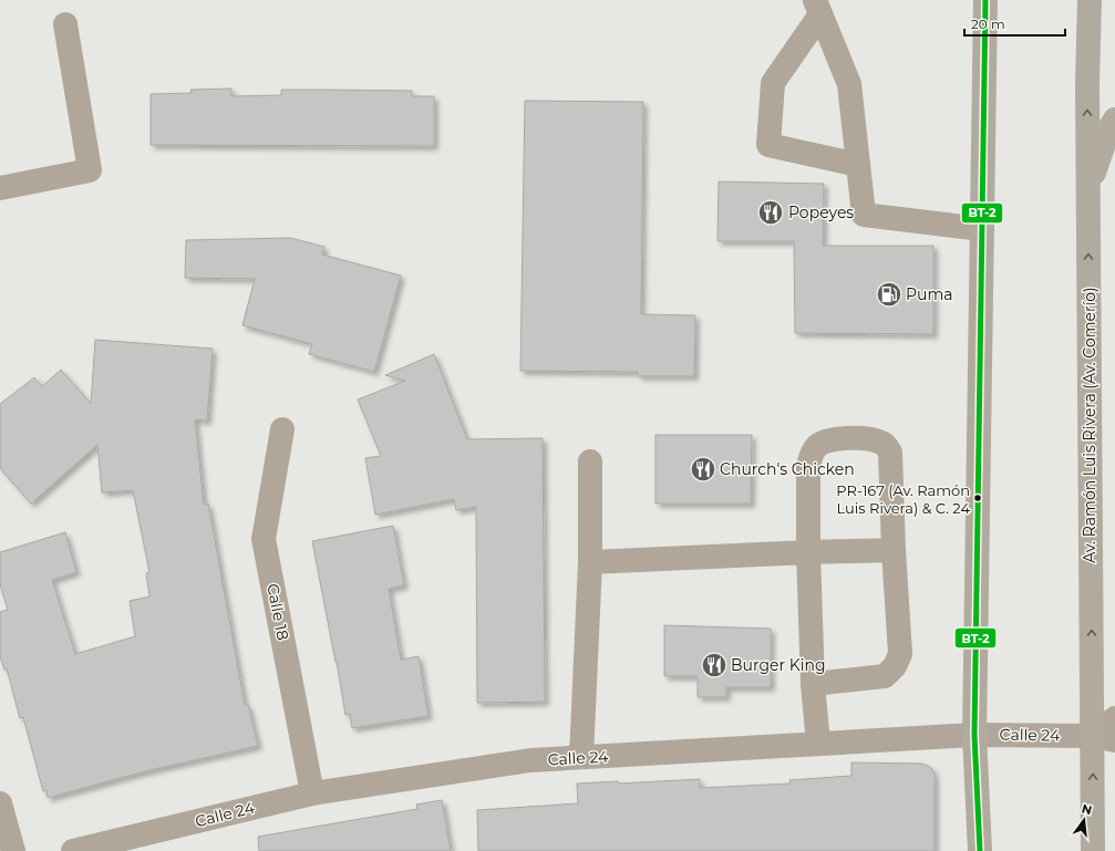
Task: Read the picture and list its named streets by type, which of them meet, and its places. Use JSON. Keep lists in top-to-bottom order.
{
  "streets": {
    "main road": ["Av. Ramón Luis Rivera (Av. Comerío)"],
    "street": ["Calle 18", "Calle 24"]
  },
  "crossings": [
    ["Av. Ramón Luis Rivera (Av. Comerío)", "Calle 24"],
    ["Calle 18", "Calle 24"]
  ],
  "places": {
    "restaurant": ["Popeyes", "Church's Chicken", "Burger King"],
    "fuel station": ["Puma"],
    "other": ["PR-167 (Av. Ramón Luis Rivera) & C. 24"]
  },
  "lines": ["transit line BT-2"],
  "scale_bar": "20 m",
  "north": "top"
}
